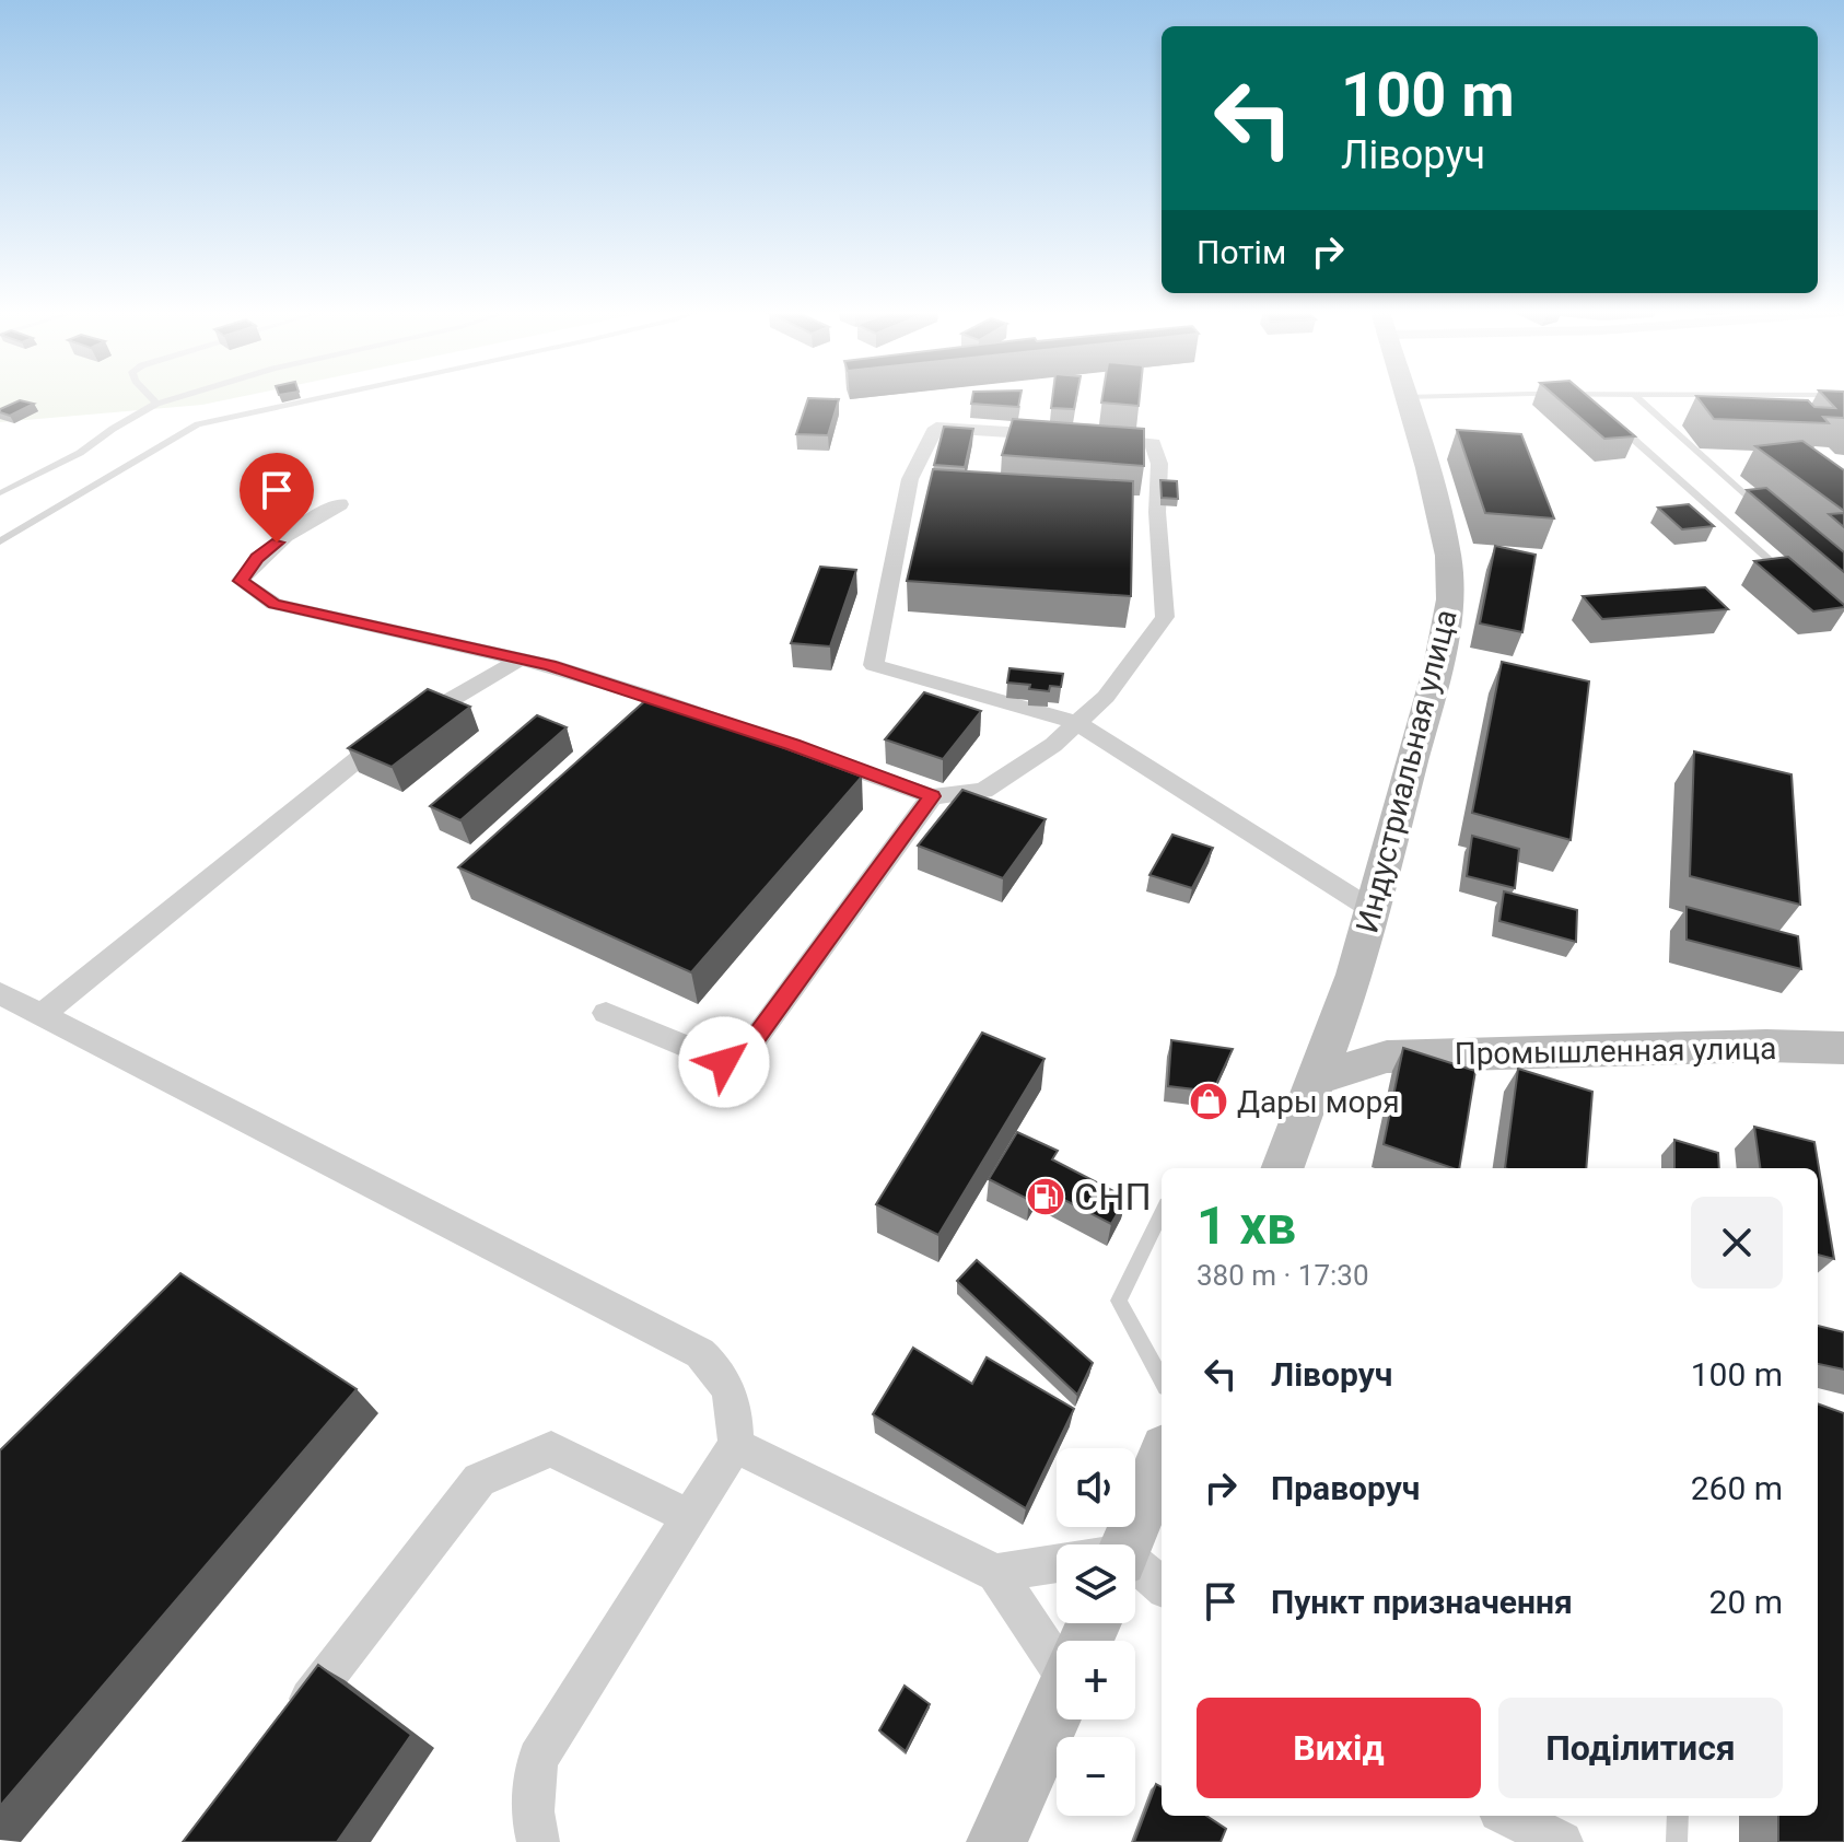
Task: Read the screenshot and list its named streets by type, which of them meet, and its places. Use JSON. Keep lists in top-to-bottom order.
{
  "streets": {
    "main road": ["Индустриальная улица", "Промышленная улица"]
  },
  "crossings": [
    ["Индустриальная улица", "Промышленная улица"]
  ],
  "places": {
    "shop": ["Дары моря"],
    "fuel station": ["СНП"]
  },
  "page": {
    "turn": ["100 m", "Ліворуч"],
    "then": "Потім",
    "heading": ["1 хв", "380 m · 17:30"],
    "list": [
      {
        "name": "Ліворуч",
        "value": "100 m"
      },
      {
        "name": "Праворуч",
        "value": "260 m"
      },
      {
        "name": "Пункт призначення",
        "value": "20 m"
      }
    ],
    "map_buttons": ["+", "−"],
    "buttons": ["Вихід", "Поділитися"]
  }
}
